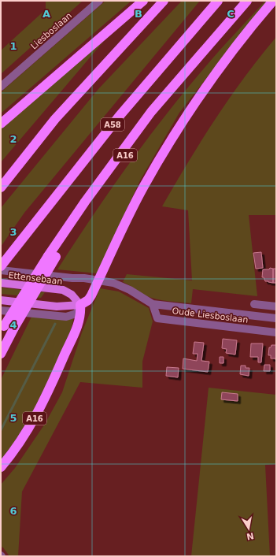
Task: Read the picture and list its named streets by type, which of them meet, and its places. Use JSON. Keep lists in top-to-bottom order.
{
  "streets": {
    "highway": ["A58", "A16"],
    "main road": ["Ettensebaan"],
    "street": ["Liesboslaan", "Oude Liesboslaan"]
  },
  "crossings": [
    ["A16", "Ettensebaan"]
  ],
  "north": "bottom",
  "grid": {
    "columns": ["A", "B", "C"],
    "rows": [
      "1",
      "2",
      "3",
      "4",
      "5",
      "6"
    ]
  }
}
